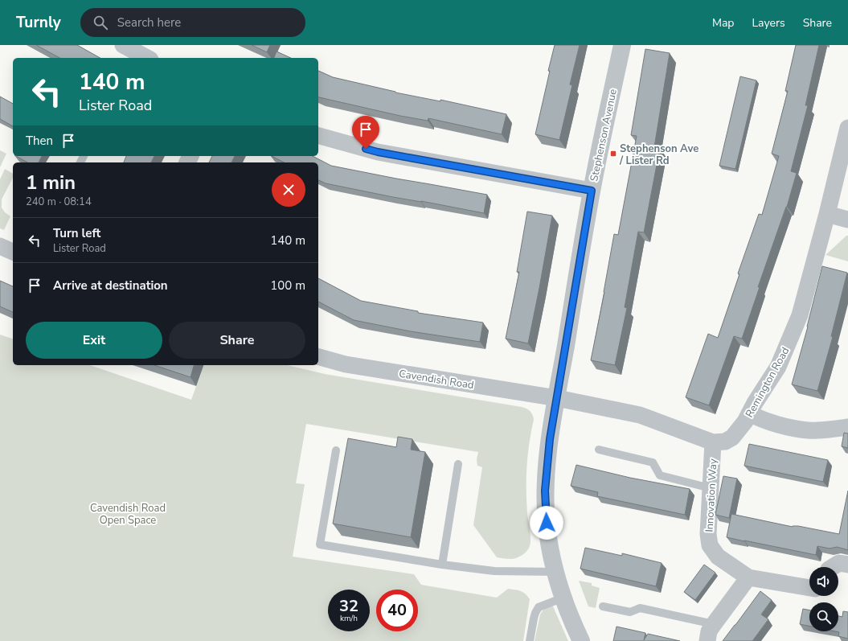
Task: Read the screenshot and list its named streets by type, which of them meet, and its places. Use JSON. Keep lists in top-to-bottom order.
{
  "streets": {
    "street": [
      "Stephenson Avenue",
      "Cavendish Road",
      "Remington Road",
      "Innovation Way"
    ]
  },
  "crossings": [
    ["Stephenson Avenue", "Cavendish Road"],
    ["Remington Road", "Innovation Way"]
  ],
  "parks": ["Cavendish Road Open Space"],
  "places": {
    "transit": ["Stephenson Ave / Lister Rd"]
  },
  "page": {
    "header": "Turnly",
    "search": "Search here",
    "nav": ["Map", "Layers", "Share"],
    "turn": ["140 m", "Lister Road"],
    "then": "Then",
    "heading": ["1 min", "240 m · 08:14"],
    "list": [
      {
        "name": "Turn left",
        "note": "Lister Road",
        "value": "140 m"
      },
      {
        "name": "Arrive at destination",
        "value": "100 m"
      }
    ],
    "buttons": ["Exit", "Share"],
    "speed": "32 km/h",
    "limit": "40"
  }
}
